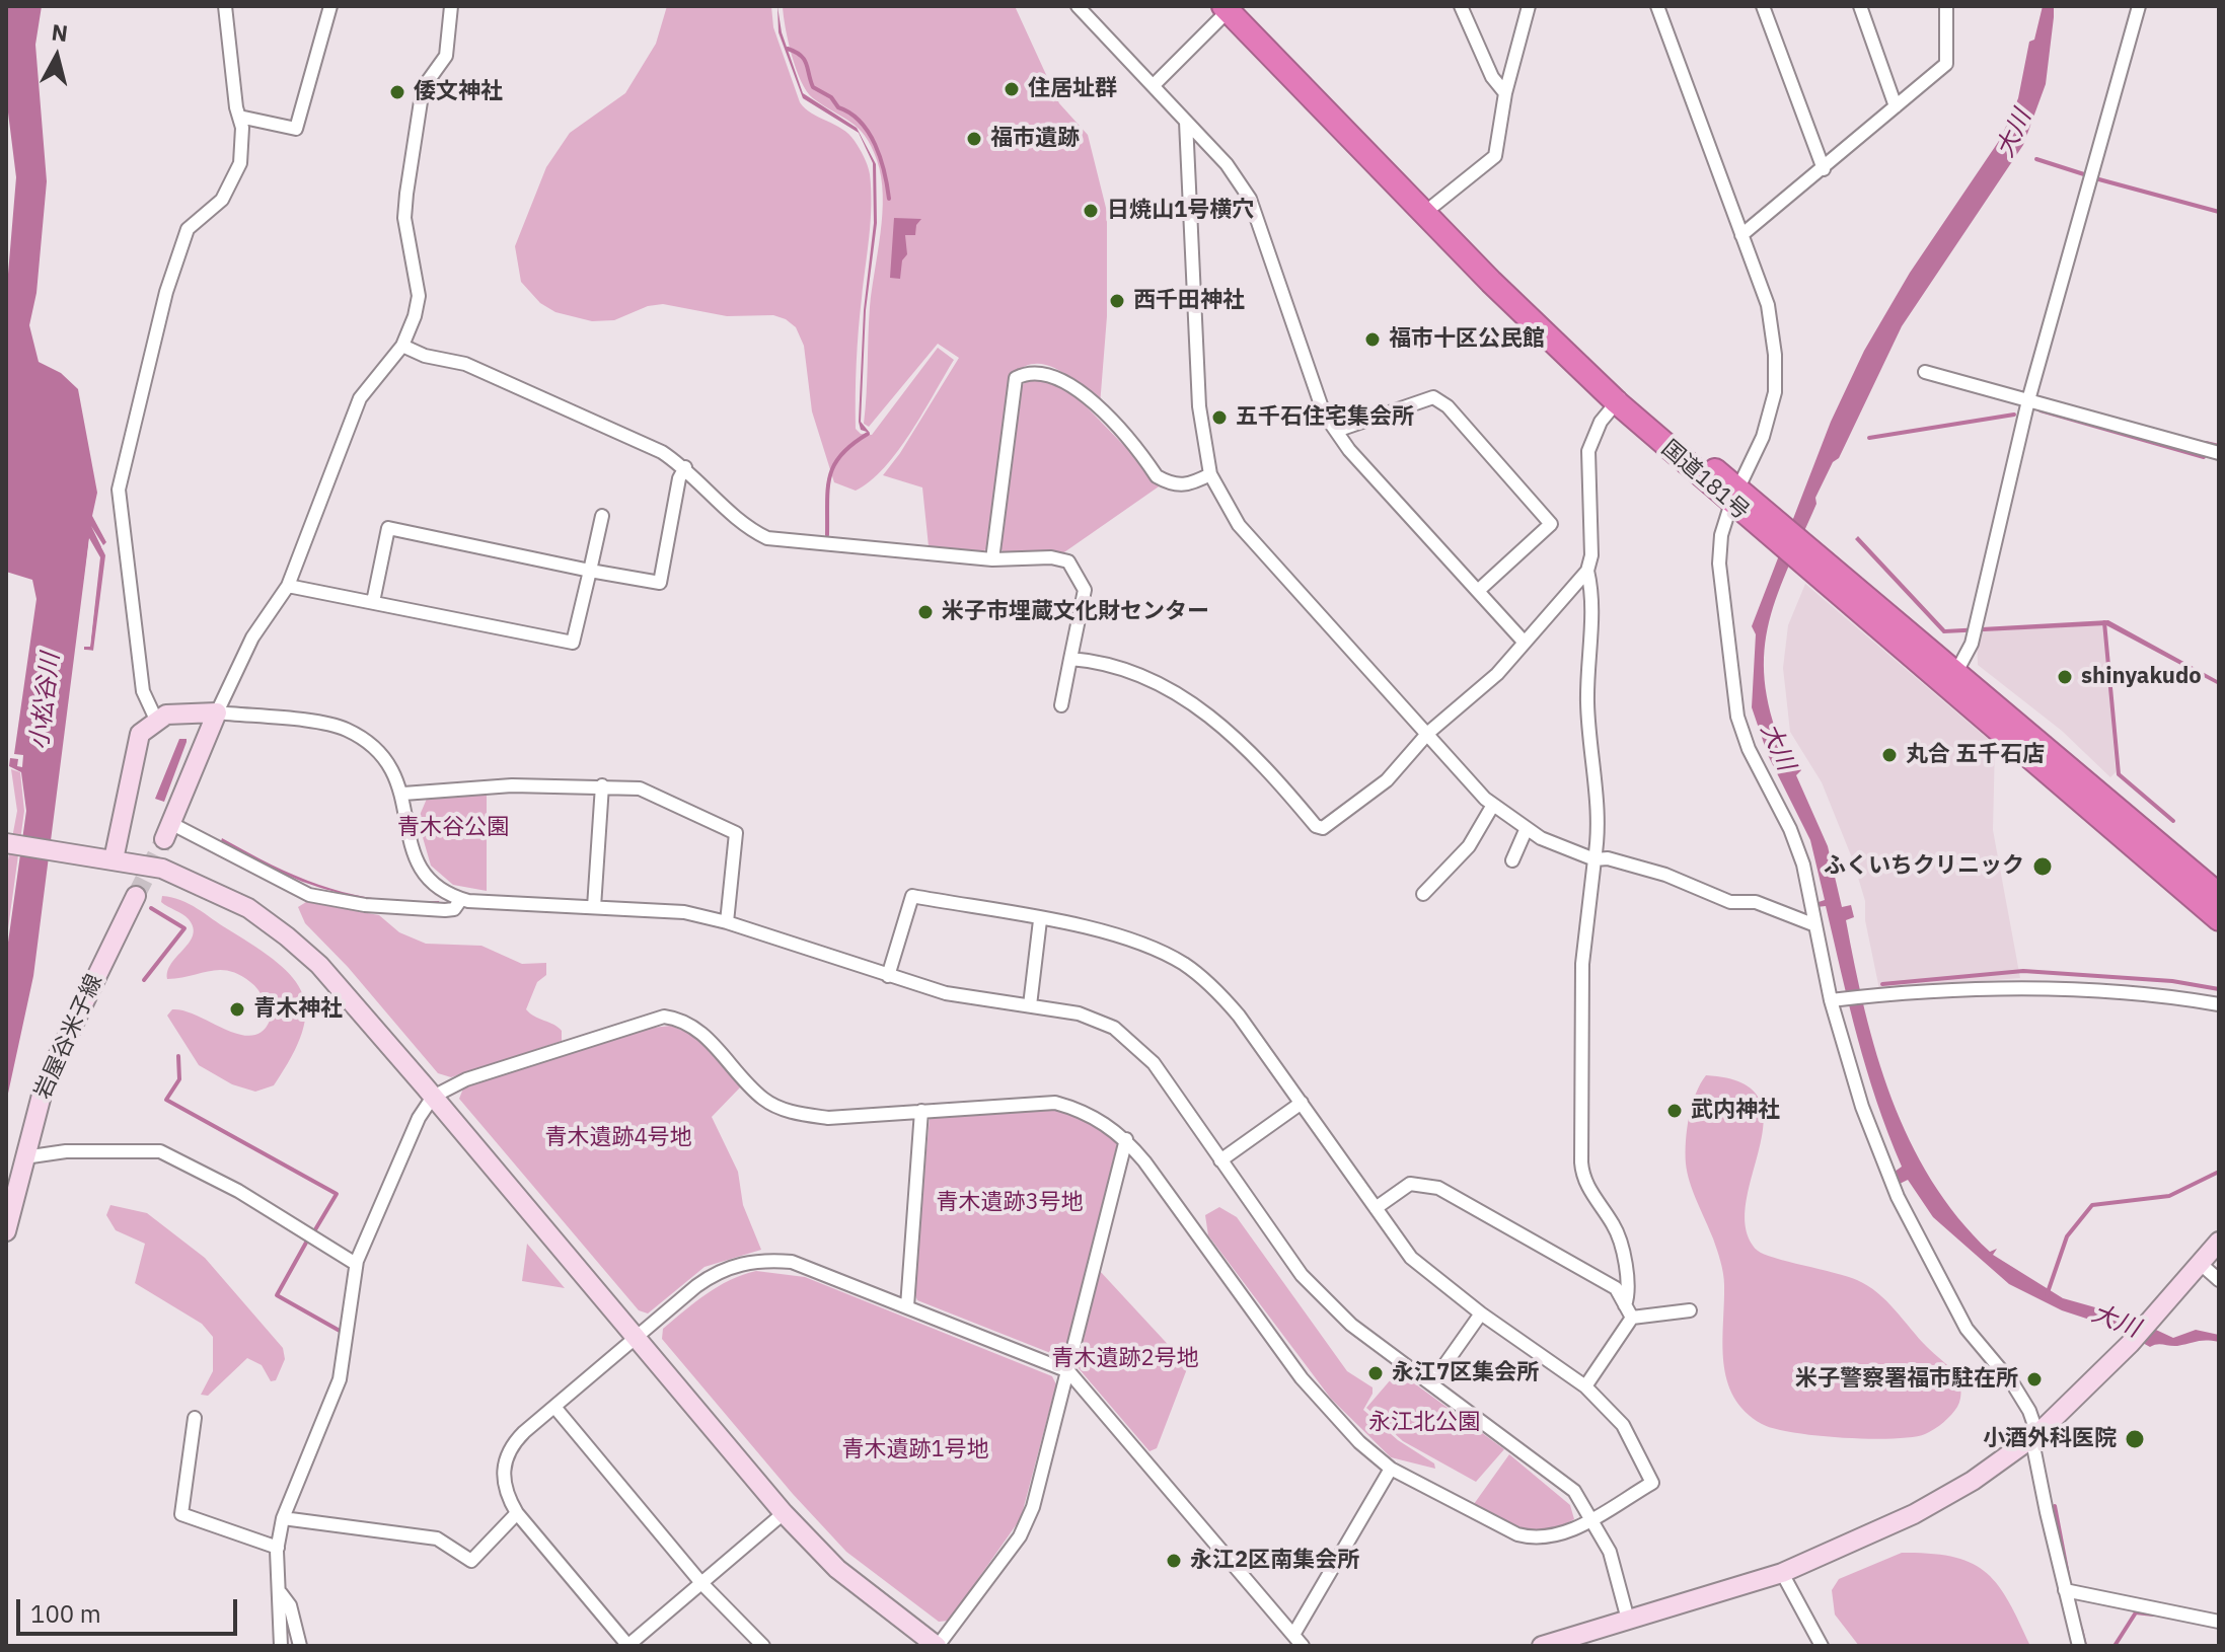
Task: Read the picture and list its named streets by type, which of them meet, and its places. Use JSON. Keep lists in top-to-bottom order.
{
  "streets": {
    "highway": ["国道181号"],
    "street": ["岩屋谷米子線"]
  },
  "water": ["大川", "小松谷川"],
  "parks": [
    "青木谷公園",
    "青木遺跡4号地",
    "青木遺跡3号地",
    "青木遺跡2号地",
    "永江北公園",
    "青木遺跡1号地"
  ],
  "places": [
    "住居址群",
    "倭文神社",
    "福市遺跡",
    "日焼山1号横穴",
    "西千田神社",
    "福市十区公民館",
    "五千石住宅集会所",
    "米子市埋蔵文化財センター",
    "shinyakudo",
    "丸合 五千石店",
    "ふくいちクリニック",
    "青木神社",
    "武内神社",
    "永江7区集会所",
    "米子警察署福市駐在所",
    "小酒外科医院",
    "永江2区南集会所"
  ],
  "scale_bar": "100 m",
  "north": "top"
}
